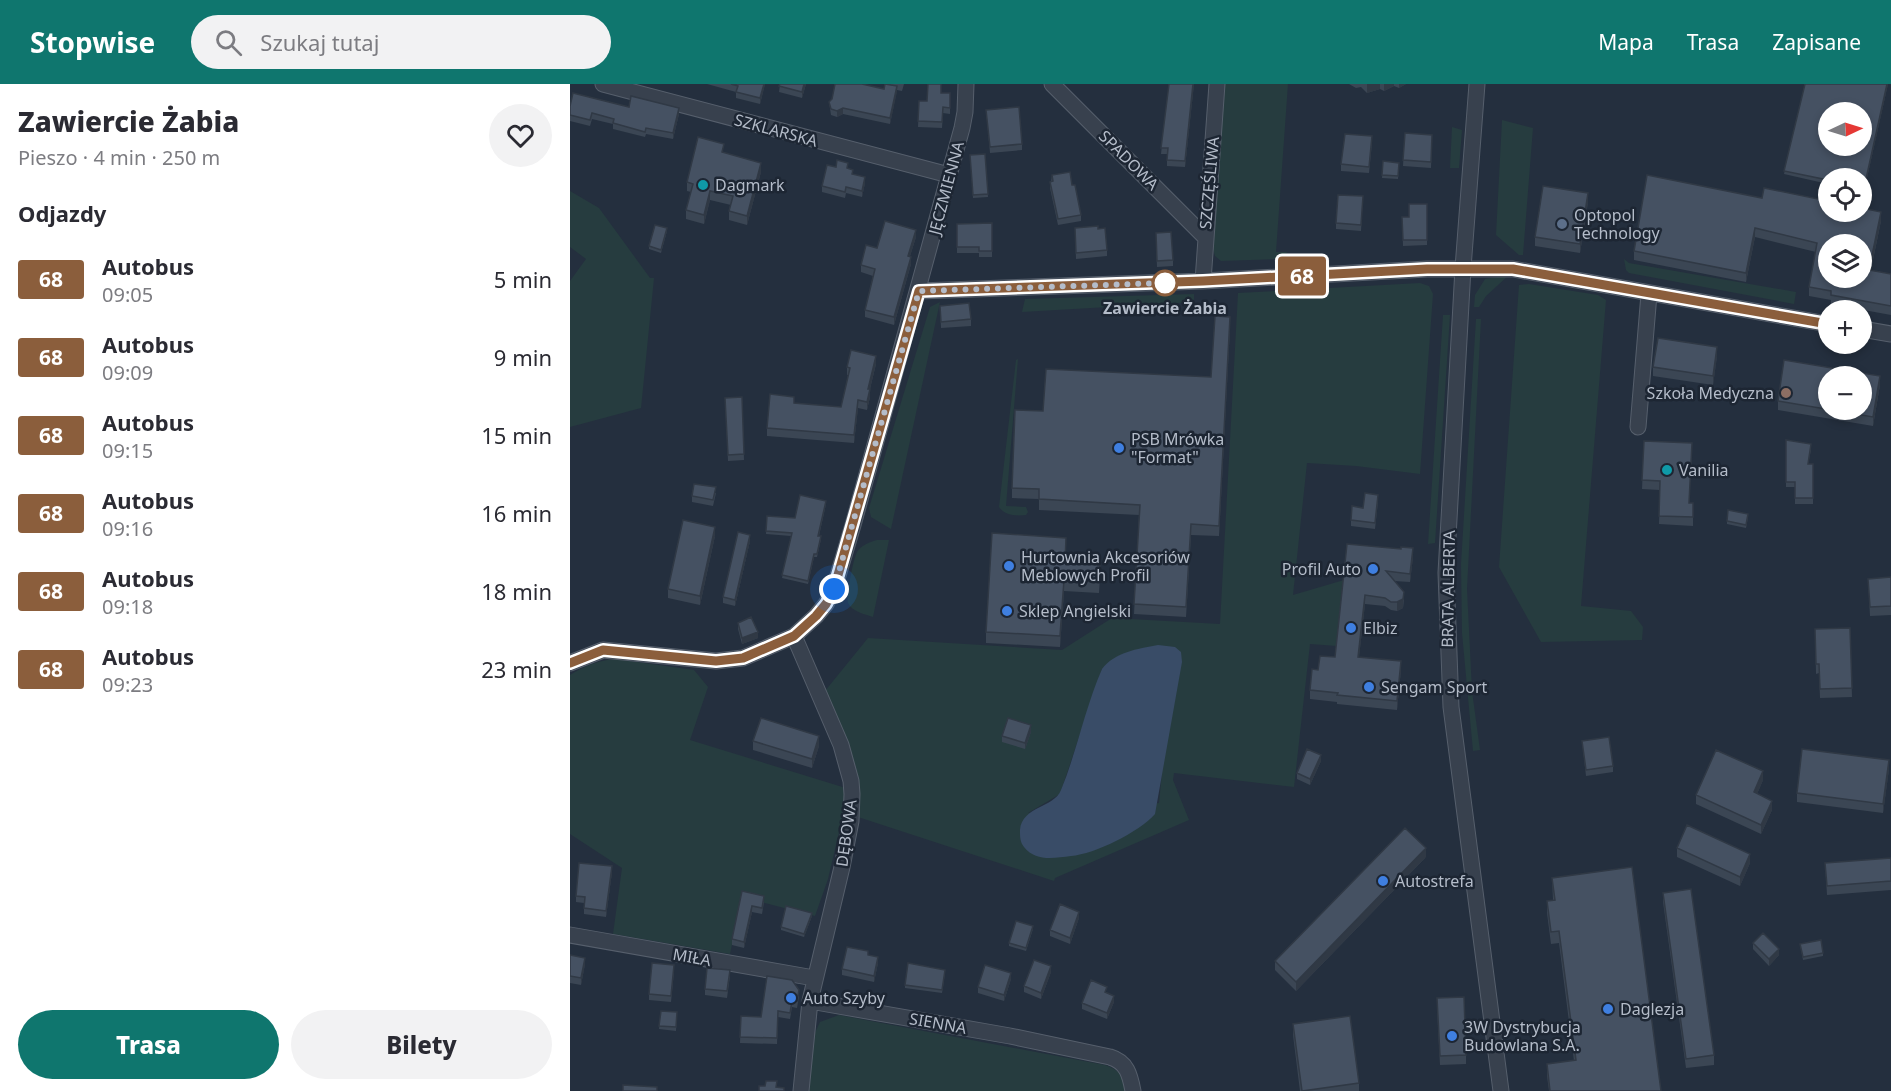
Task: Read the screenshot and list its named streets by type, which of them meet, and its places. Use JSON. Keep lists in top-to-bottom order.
{
  "streets": {
    "street": [
      "SZKLARSKA",
      "SPADOWA",
      "SZCZĘŚLIWA",
      "JĘCZMIENNA",
      "BRATA ALBERTA",
      "DĘBOWA",
      "MIŁA",
      "SIENNA"
    ]
  },
  "crossings": [
    ["SZKLARSKA", "JĘCZMIENNA"],
    ["SPADOWA", "SZCZĘŚLIWA"],
    ["JĘCZMIENNA", "DĘBOWA"],
    ["DĘBOWA", "MIŁA"],
    ["DĘBOWA", "SIENNA"]
  ],
  "places": [
    "Dagmark",
    "Optopol Technology",
    "Zawiercie Żabia",
    "Szkoła Medyczna",
    "PSB Mrówka \"Format\"",
    "Vanilia",
    "Hurtownia Akcesoriów Meblowych Profil",
    "Profil Auto",
    "Sklep Angielski",
    "Elbiz",
    "Sengam Sport",
    "Autostrefa",
    "Auto Szyby",
    "Daglezja",
    "3W Dystrybucja Budowlana S.A."
  ],
  "lines": ["bus line 68"],
  "north": "right",
  "page": {
    "header": "Stopwise",
    "search": "Szukaj tutaj",
    "nav": ["Mapa", "Trasa", "Zapisane"],
    "heading": [
      ["Zawiercie Żabia", "Pieszo · 4 min · 250 m"],
      "Odjazdy"
    ],
    "on_map": "68",
    "map_buttons": ["+", "−"],
    "list": [
      {
        "mark": "68",
        "name": "Autobus",
        "note": "09:05",
        "value": "5 min"
      },
      {
        "mark": "68",
        "name": "Autobus",
        "note": "09:09",
        "value": "9 min"
      },
      {
        "mark": "68",
        "name": "Autobus",
        "note": "09:15",
        "value": "15 min"
      },
      {
        "mark": "68",
        "name": "Autobus",
        "note": "09:16",
        "value": "16 min"
      },
      {
        "mark": "68",
        "name": "Autobus",
        "note": "09:18",
        "value": "18 min"
      },
      {
        "mark": "68",
        "name": "Autobus",
        "note": "09:23",
        "value": "23 min"
      }
    ],
    "buttons": ["Trasa", "Bilety"]
  }
}
